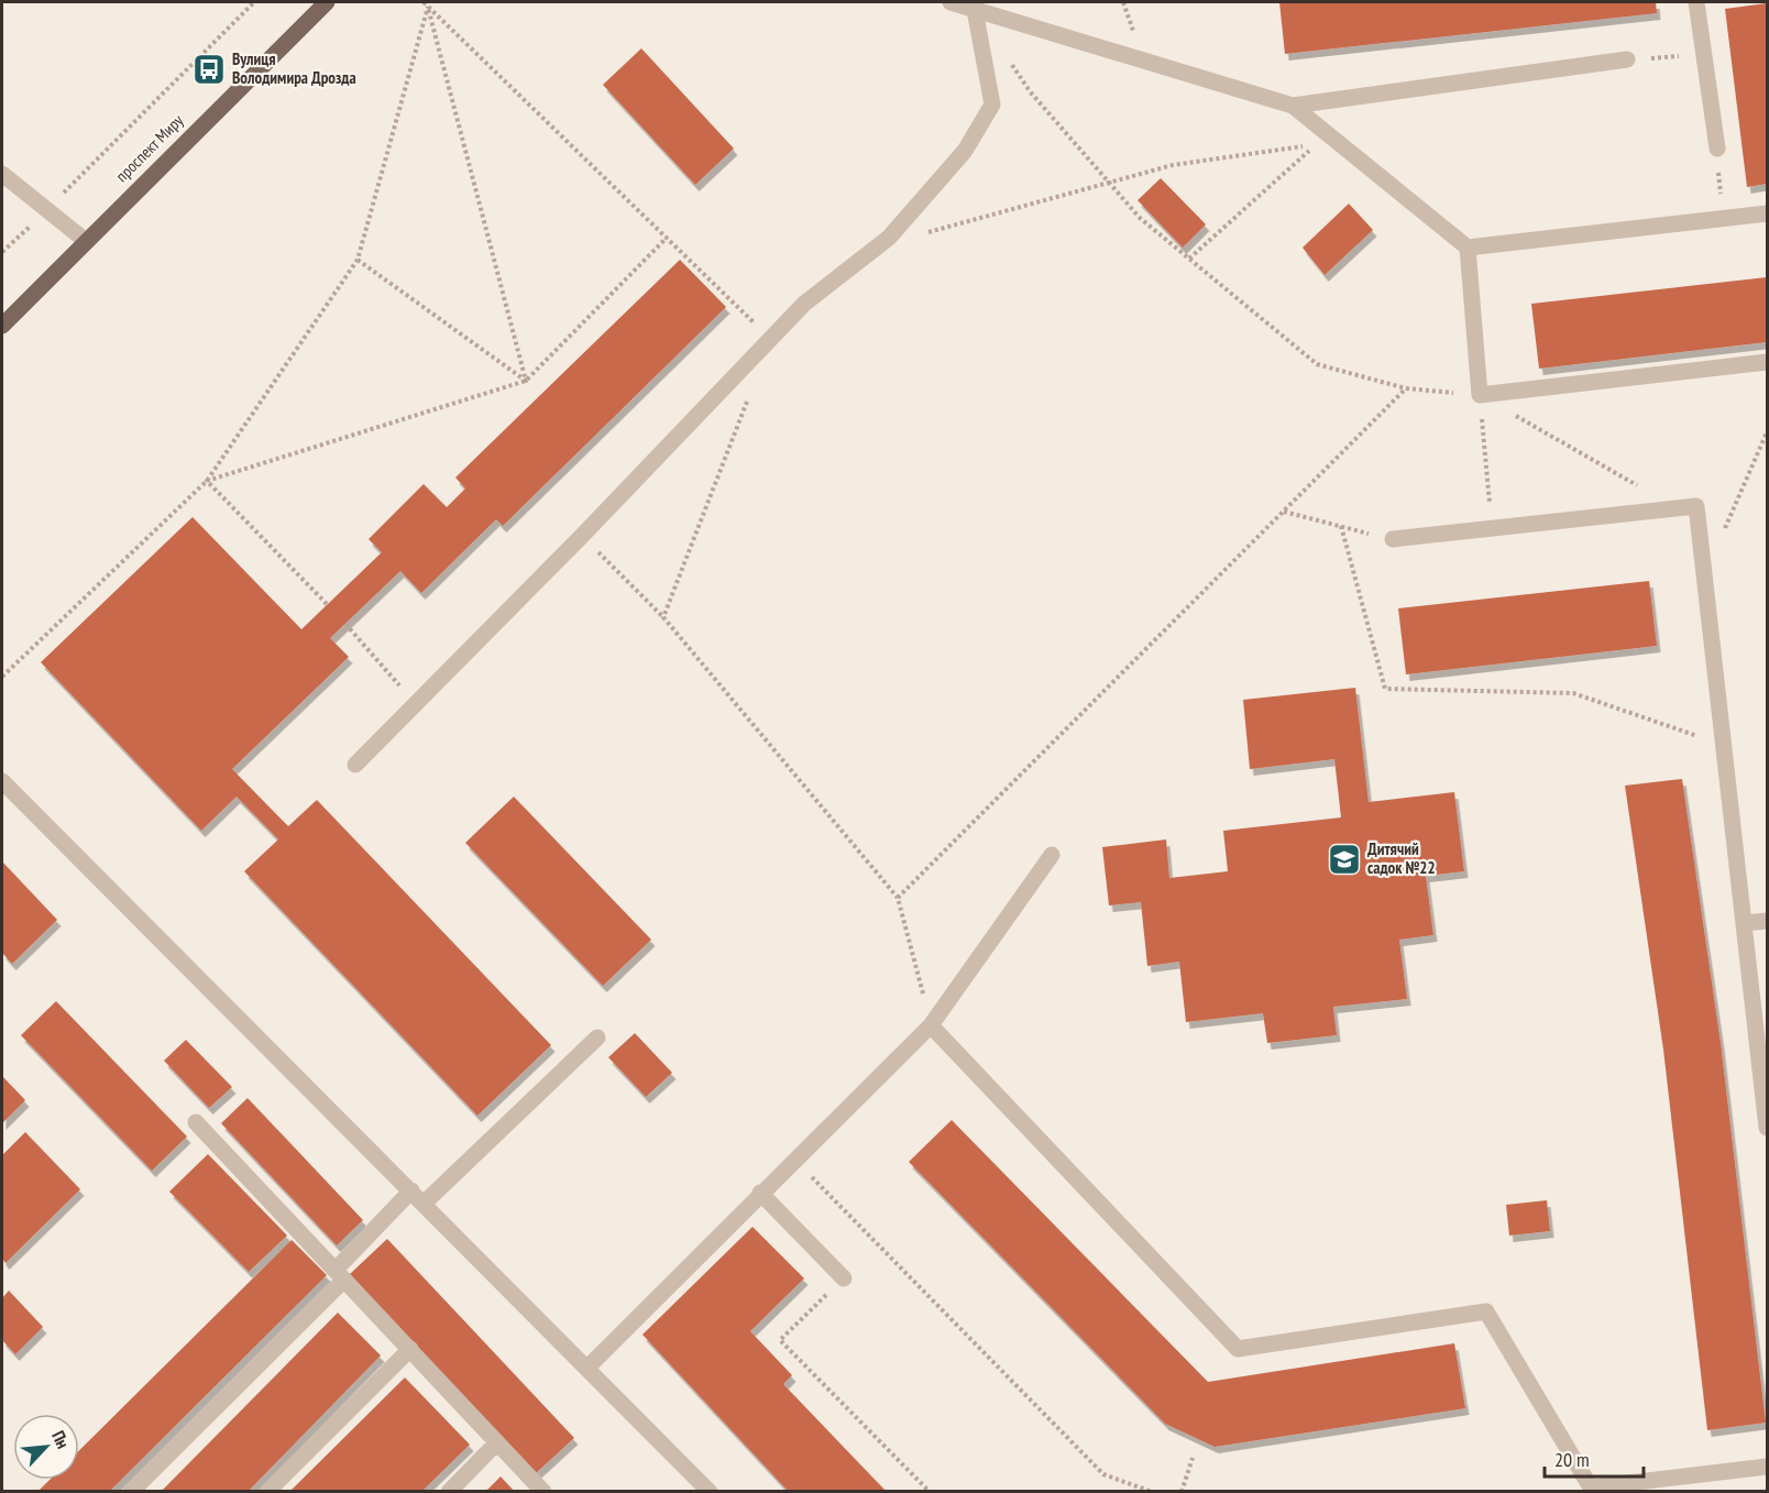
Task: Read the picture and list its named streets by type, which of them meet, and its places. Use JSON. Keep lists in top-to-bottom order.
{
  "streets": {
    "main road": ["проспект Миру"]
  },
  "places": {
    "bus stop": ["Вулиця Володимира Дрозда"],
    "school or university": ["Дитячий садок №22"]
  },
  "scale_bar": "20 m",
  "north": "top right"
}
